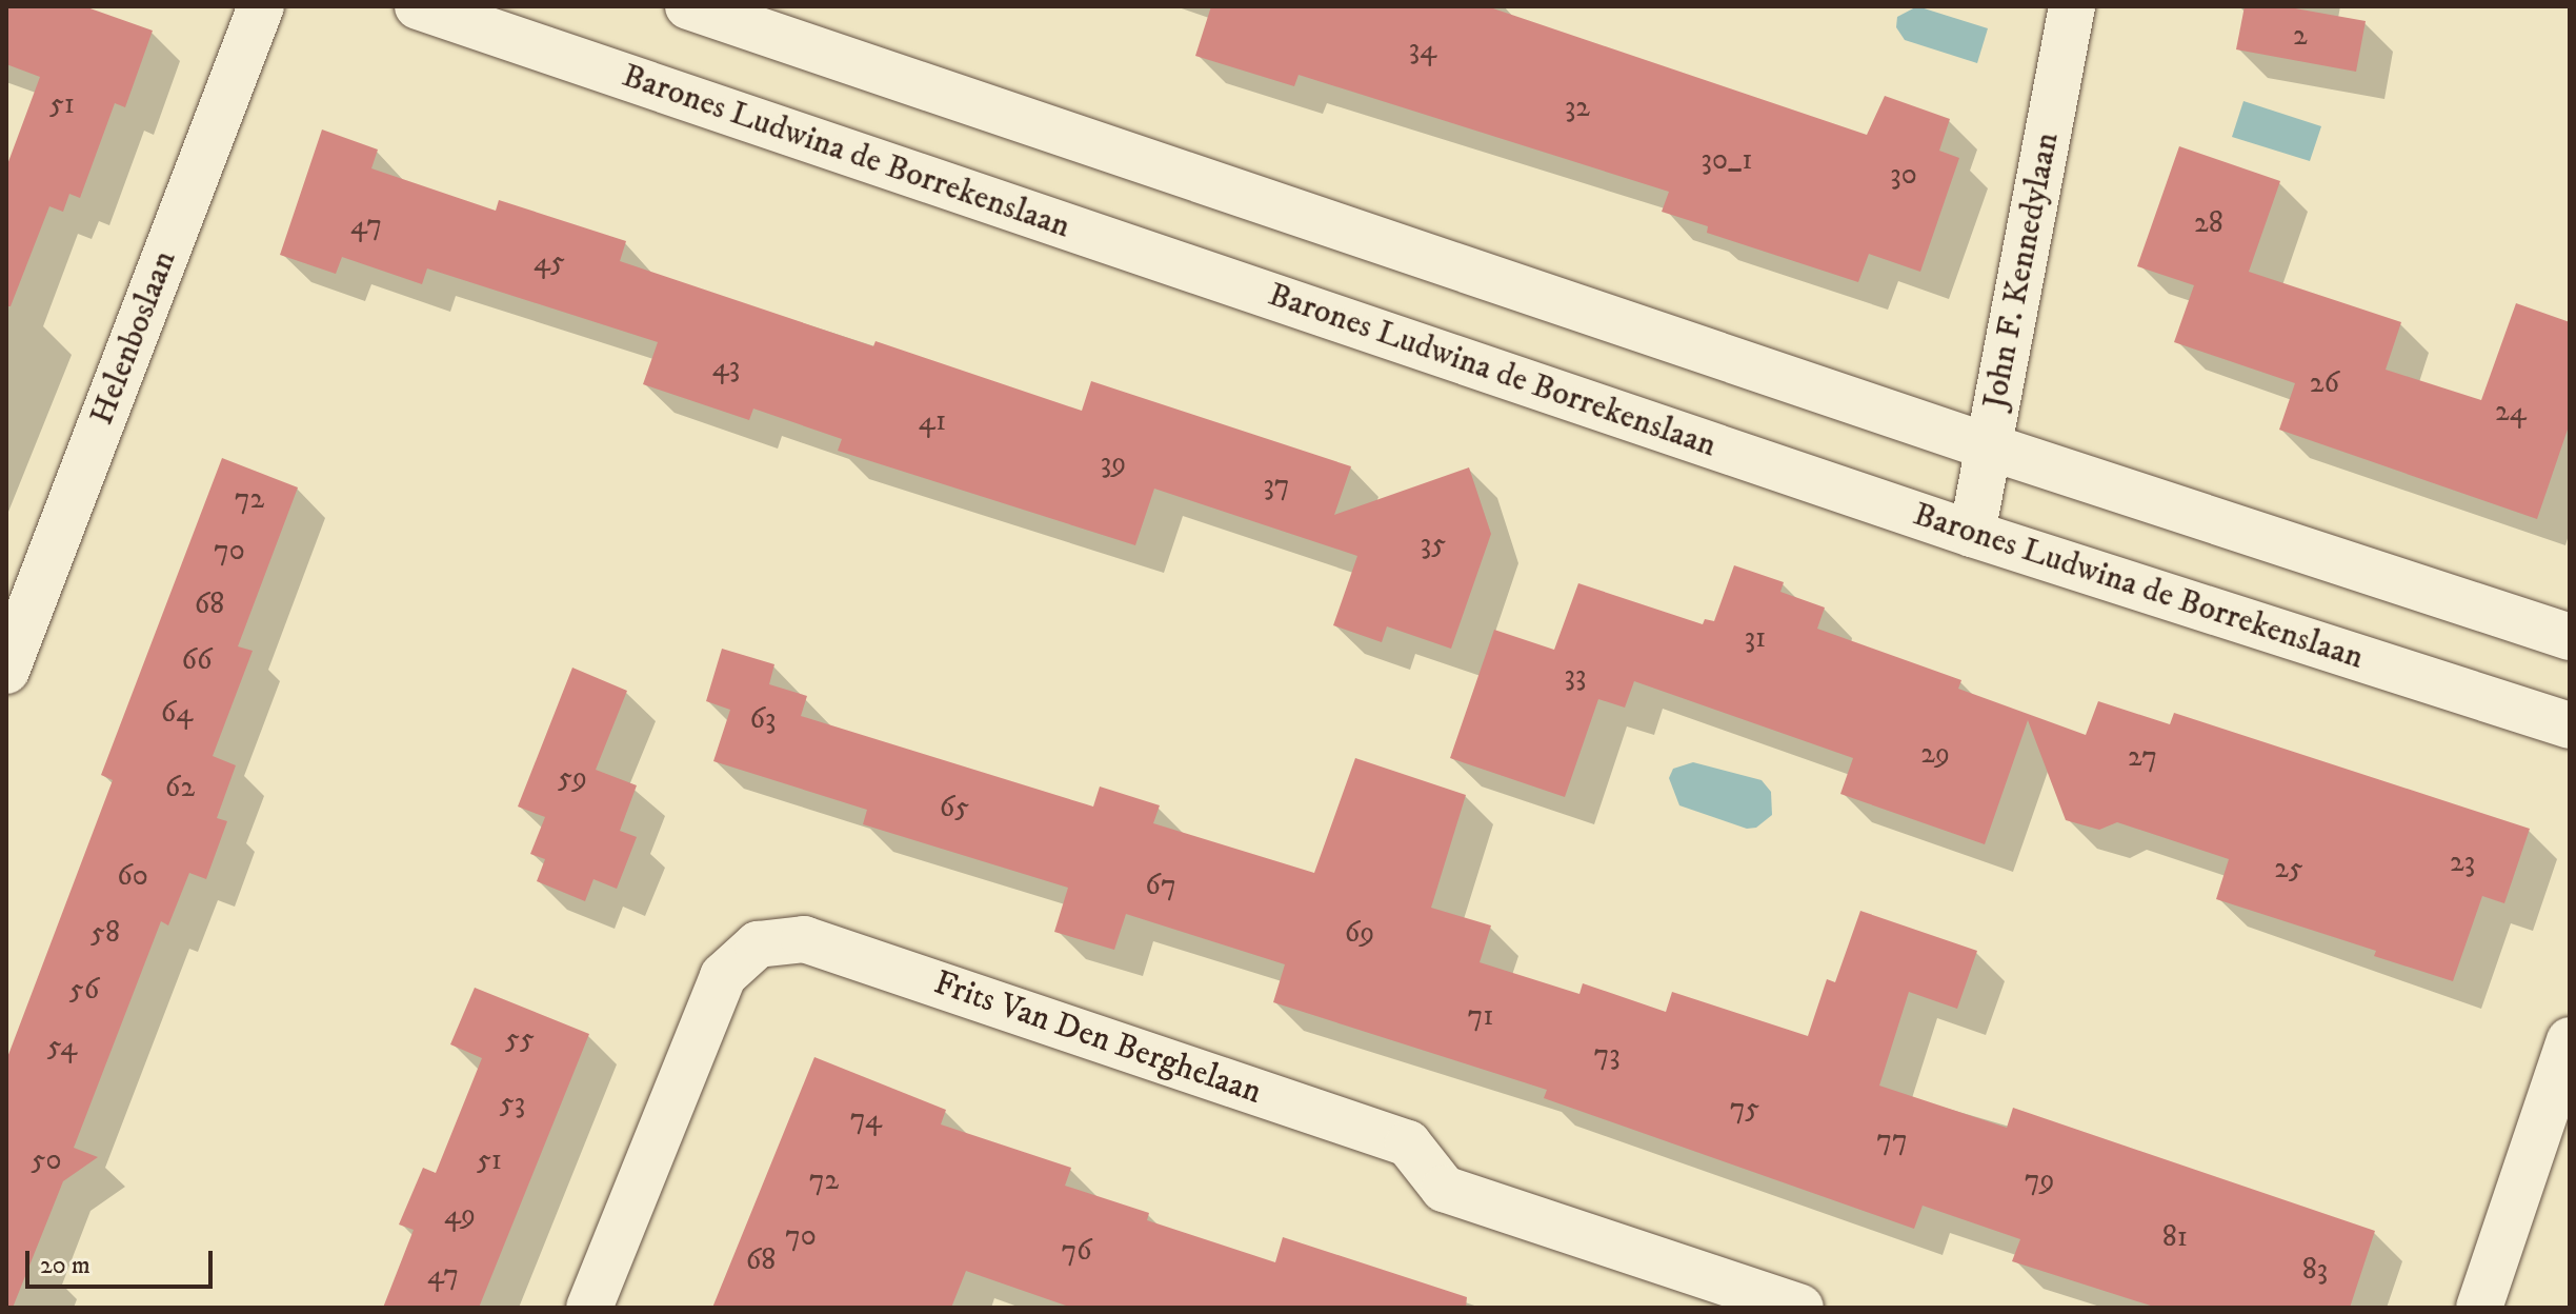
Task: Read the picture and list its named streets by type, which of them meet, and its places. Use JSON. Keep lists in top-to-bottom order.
{
  "streets": {
    "street": [
      "Barones Ludwina de Borrekenslaan",
      "John F. Kennedylaan",
      "Helenboslaan",
      "Frits Van Den Berghelaan"
    ]
  },
  "crossings": [
    ["Barones Ludwina de Borrekenslaan", "John F. Kennedylaan"]
  ],
  "house_numbers": [
    "2",
    "34",
    "51",
    "32",
    "30_1",
    "30",
    "28",
    "47",
    "45",
    "43",
    "26",
    "24",
    "41",
    "39",
    "37",
    "72",
    "35",
    "70",
    "68",
    "31",
    "66",
    "33",
    "64",
    "63",
    "29",
    "27",
    "59",
    "62",
    "65",
    "23",
    "25",
    "60",
    "67",
    "58",
    "69",
    "56",
    "71",
    "55",
    "54",
    "73",
    "53",
    "75",
    "74",
    "77",
    "50",
    "51",
    "72",
    "79",
    "49",
    "70",
    "81",
    "76",
    "68",
    "83",
    "47"
  ],
  "scale_bar": "20 m"
}
